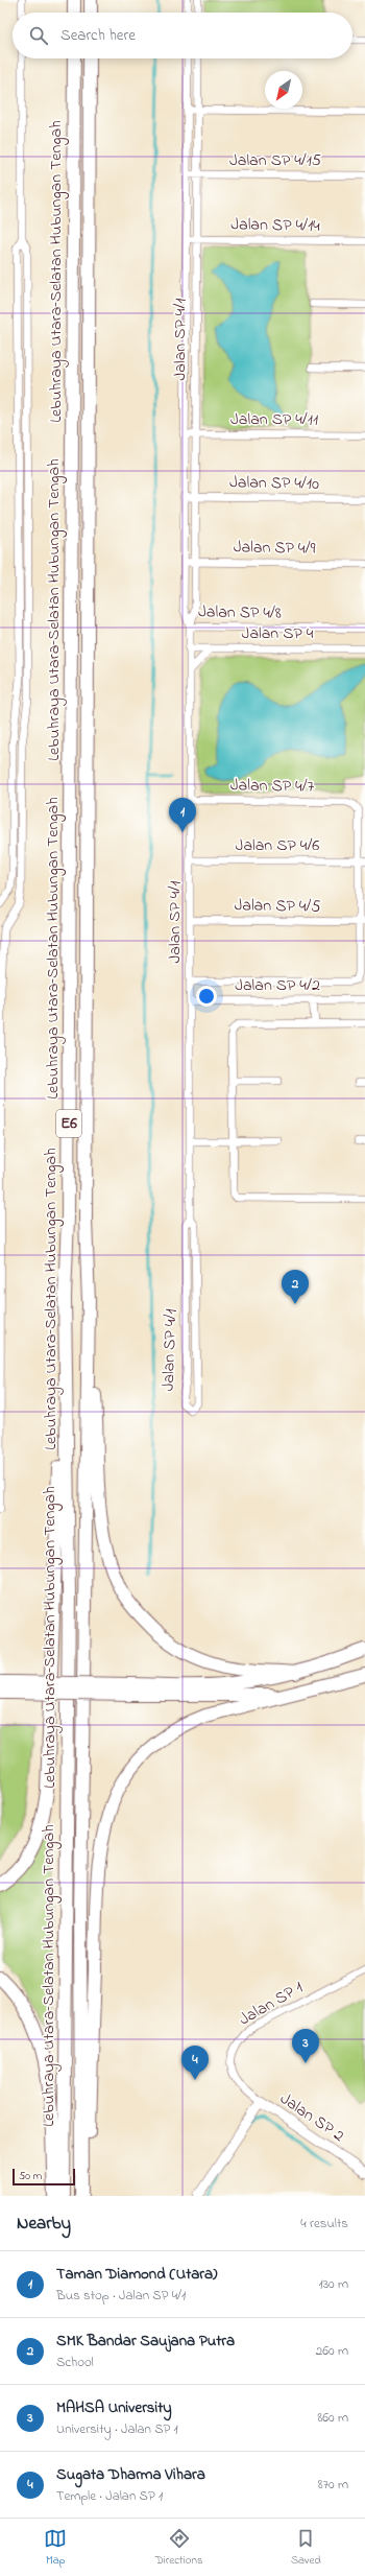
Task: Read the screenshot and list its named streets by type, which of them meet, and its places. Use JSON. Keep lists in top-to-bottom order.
{
  "streets": {
    "highway": ["Lebuhraya Utara–Selatan Hubungan Tengah", "E6"],
    "street": [
      "Jalan SP 4/15",
      "Jalan SP 4/14",
      "Jalan SP 4/1",
      "Jalan SP 4/11",
      "Jalan SP 4/10",
      "Jalan SP 4/9",
      "Jalan SP 4/8",
      "Jalan SP 4",
      "Jalan SP 4/7",
      "Jalan SP 4/6",
      "Jalan SP 4/5",
      "Jalan SP 4/2",
      "Jalan SP 1",
      "Jalan SP 2"
    ]
  },
  "crossings": [
    ["Jalan SP 4/15", "Jalan SP 4/1"],
    ["Jalan SP 4/14", "Jalan SP 4/1"],
    ["Jalan SP 4/1", "Jalan SP 4/11"],
    ["Jalan SP 4/1", "Jalan SP 4/10"],
    ["Jalan SP 4/1", "Jalan SP 4/9"],
    ["Jalan SP 4/1", "Jalan SP 4/8"],
    ["Jalan SP 4/1", "Jalan SP 4"],
    ["Jalan SP 4/1", "Jalan SP 4/7"],
    ["Jalan SP 4/1", "Jalan SP 4/6"],
    ["Jalan SP 4/1", "Jalan SP 4/5"],
    ["Jalan SP 4/1", "Jalan SP 4/2"],
    ["Jalan SP 4/7", "Jalan SP 4/6"],
    ["Jalan SP 1", "Jalan SP 2"]
  ],
  "scale_bar": "50 m",
  "north": "bottom left",
  "page": {
    "search": "Search here",
    "pins": [
      "1",
      "2",
      "3",
      "4"
    ],
    "scale": "50 m",
    "heading": ["Nearby", "4 results"],
    "list": [
      {
        "mark": "1",
        "name": "Taman Diamond (Utara)",
        "note": "Bus stop · Jalan SP 4/1",
        "value": "130 m"
      },
      {
        "mark": "2",
        "name": "SMK Bandar Saujana Putra",
        "note": "School",
        "value": "260 m"
      },
      {
        "mark": "3",
        "name": "MAHSA University",
        "note": "University · Jalan SP 1",
        "value": "860 m"
      },
      {
        "mark": "4",
        "name": "Sugata Dharma Vihara",
        "note": "Temple · Jalan SP 1",
        "value": "870 m"
      }
    ],
    "nav": ["Map", "Directions", "Saved"]
  }
}
